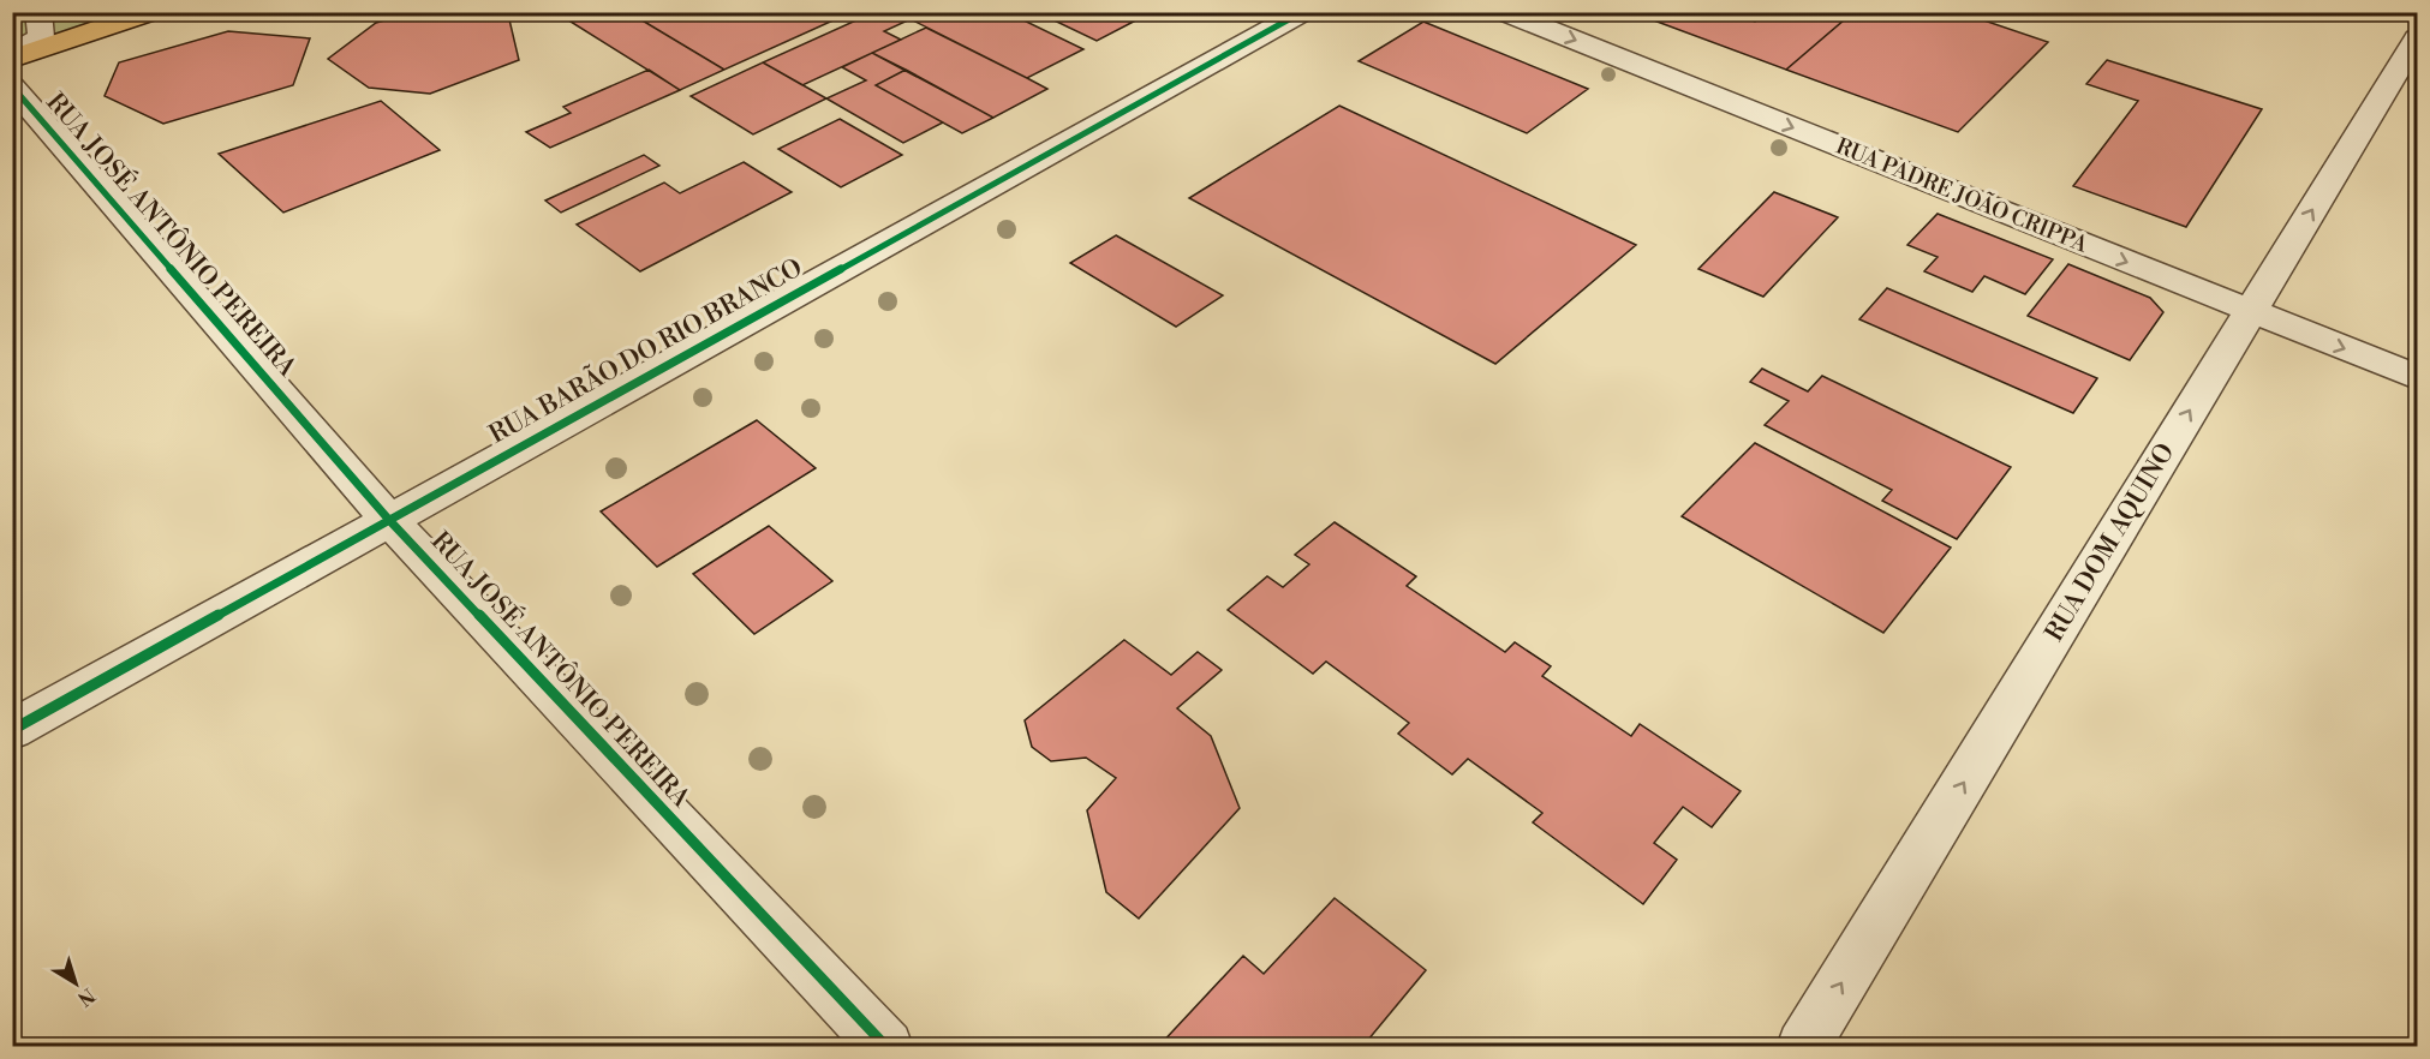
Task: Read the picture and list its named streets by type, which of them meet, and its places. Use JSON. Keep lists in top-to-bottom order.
{
  "streets": {
    "street": [
      "RUA PADRE JOÃO CRIPPA",
      "RUA JOSÉ ANTÔNIO PEREIRA",
      "RUA BARÃO DO RIO BRANCO",
      "RUA DOM AQUINO"
    ]
  },
  "crossings": [
    ["RUA PADRE JOÃO CRIPPA", "RUA DOM AQUINO"],
    ["RUA JOSÉ ANTÔNIO PEREIRA", "RUA BARÃO DO RIO BRANCO"]
  ],
  "one_way": ["RUA PADRE JOÃO CRIPPA", "RUA DOM AQUINO"],
  "north": "bottom right"
}
